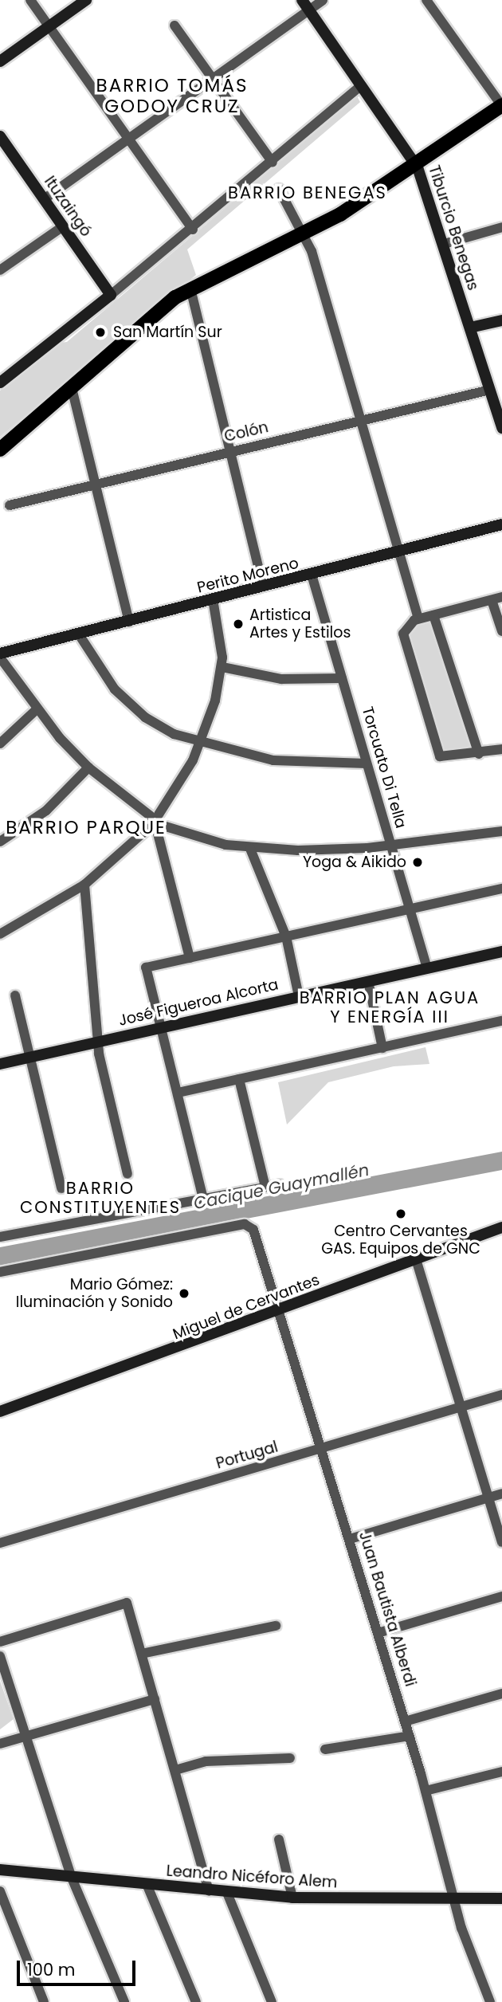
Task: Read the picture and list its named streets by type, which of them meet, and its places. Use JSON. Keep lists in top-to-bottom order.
{
  "streets": {
    "main road": [
      "Ituzaingó",
      "Tiburcio Benegas",
      "Perito Moreno",
      "José Figueroa Alcorta",
      "Miguel de Cervantes",
      "Leandro Nicéforo Alem"
    ],
    "street": [
      "Colón",
      "Torcuato Di Tella",
      "Portugal",
      "Juan Bautista Alberdi"
    ]
  },
  "crossings": [
    ["Tiburcio Benegas", "Colón"],
    ["Perito Moreno", "Torcuato Di Tella"],
    ["Torcuato Di Tella", "José Figueroa Alcorta"],
    ["Miguel de Cervantes", "Juan Bautista Alberdi"],
    ["Portugal", "Juan Bautista Alberdi"],
    ["Juan Bautista Alberdi", "Leandro Nicéforo Alem"]
  ],
  "districts": [
    "BARRIO TOMÁS GODOY CRUZ",
    "BARRIO BENEGAS",
    "BARRIO PARQUE",
    "BARRIO PLAN AGUA Y ENERGÍA III",
    "BARRIO CONSTITUYENTES"
  ],
  "water": ["Cacique Guaymallén"],
  "places": [
    "San Martín Sur",
    "Artistica Artes y Estilos",
    "Yoga & Aikido",
    "Centro Cervantes GAS. Equipos de GNC",
    "Mario Gómez: Iluminación y Sonido"
  ],
  "scale_bar": "100 m"
}
